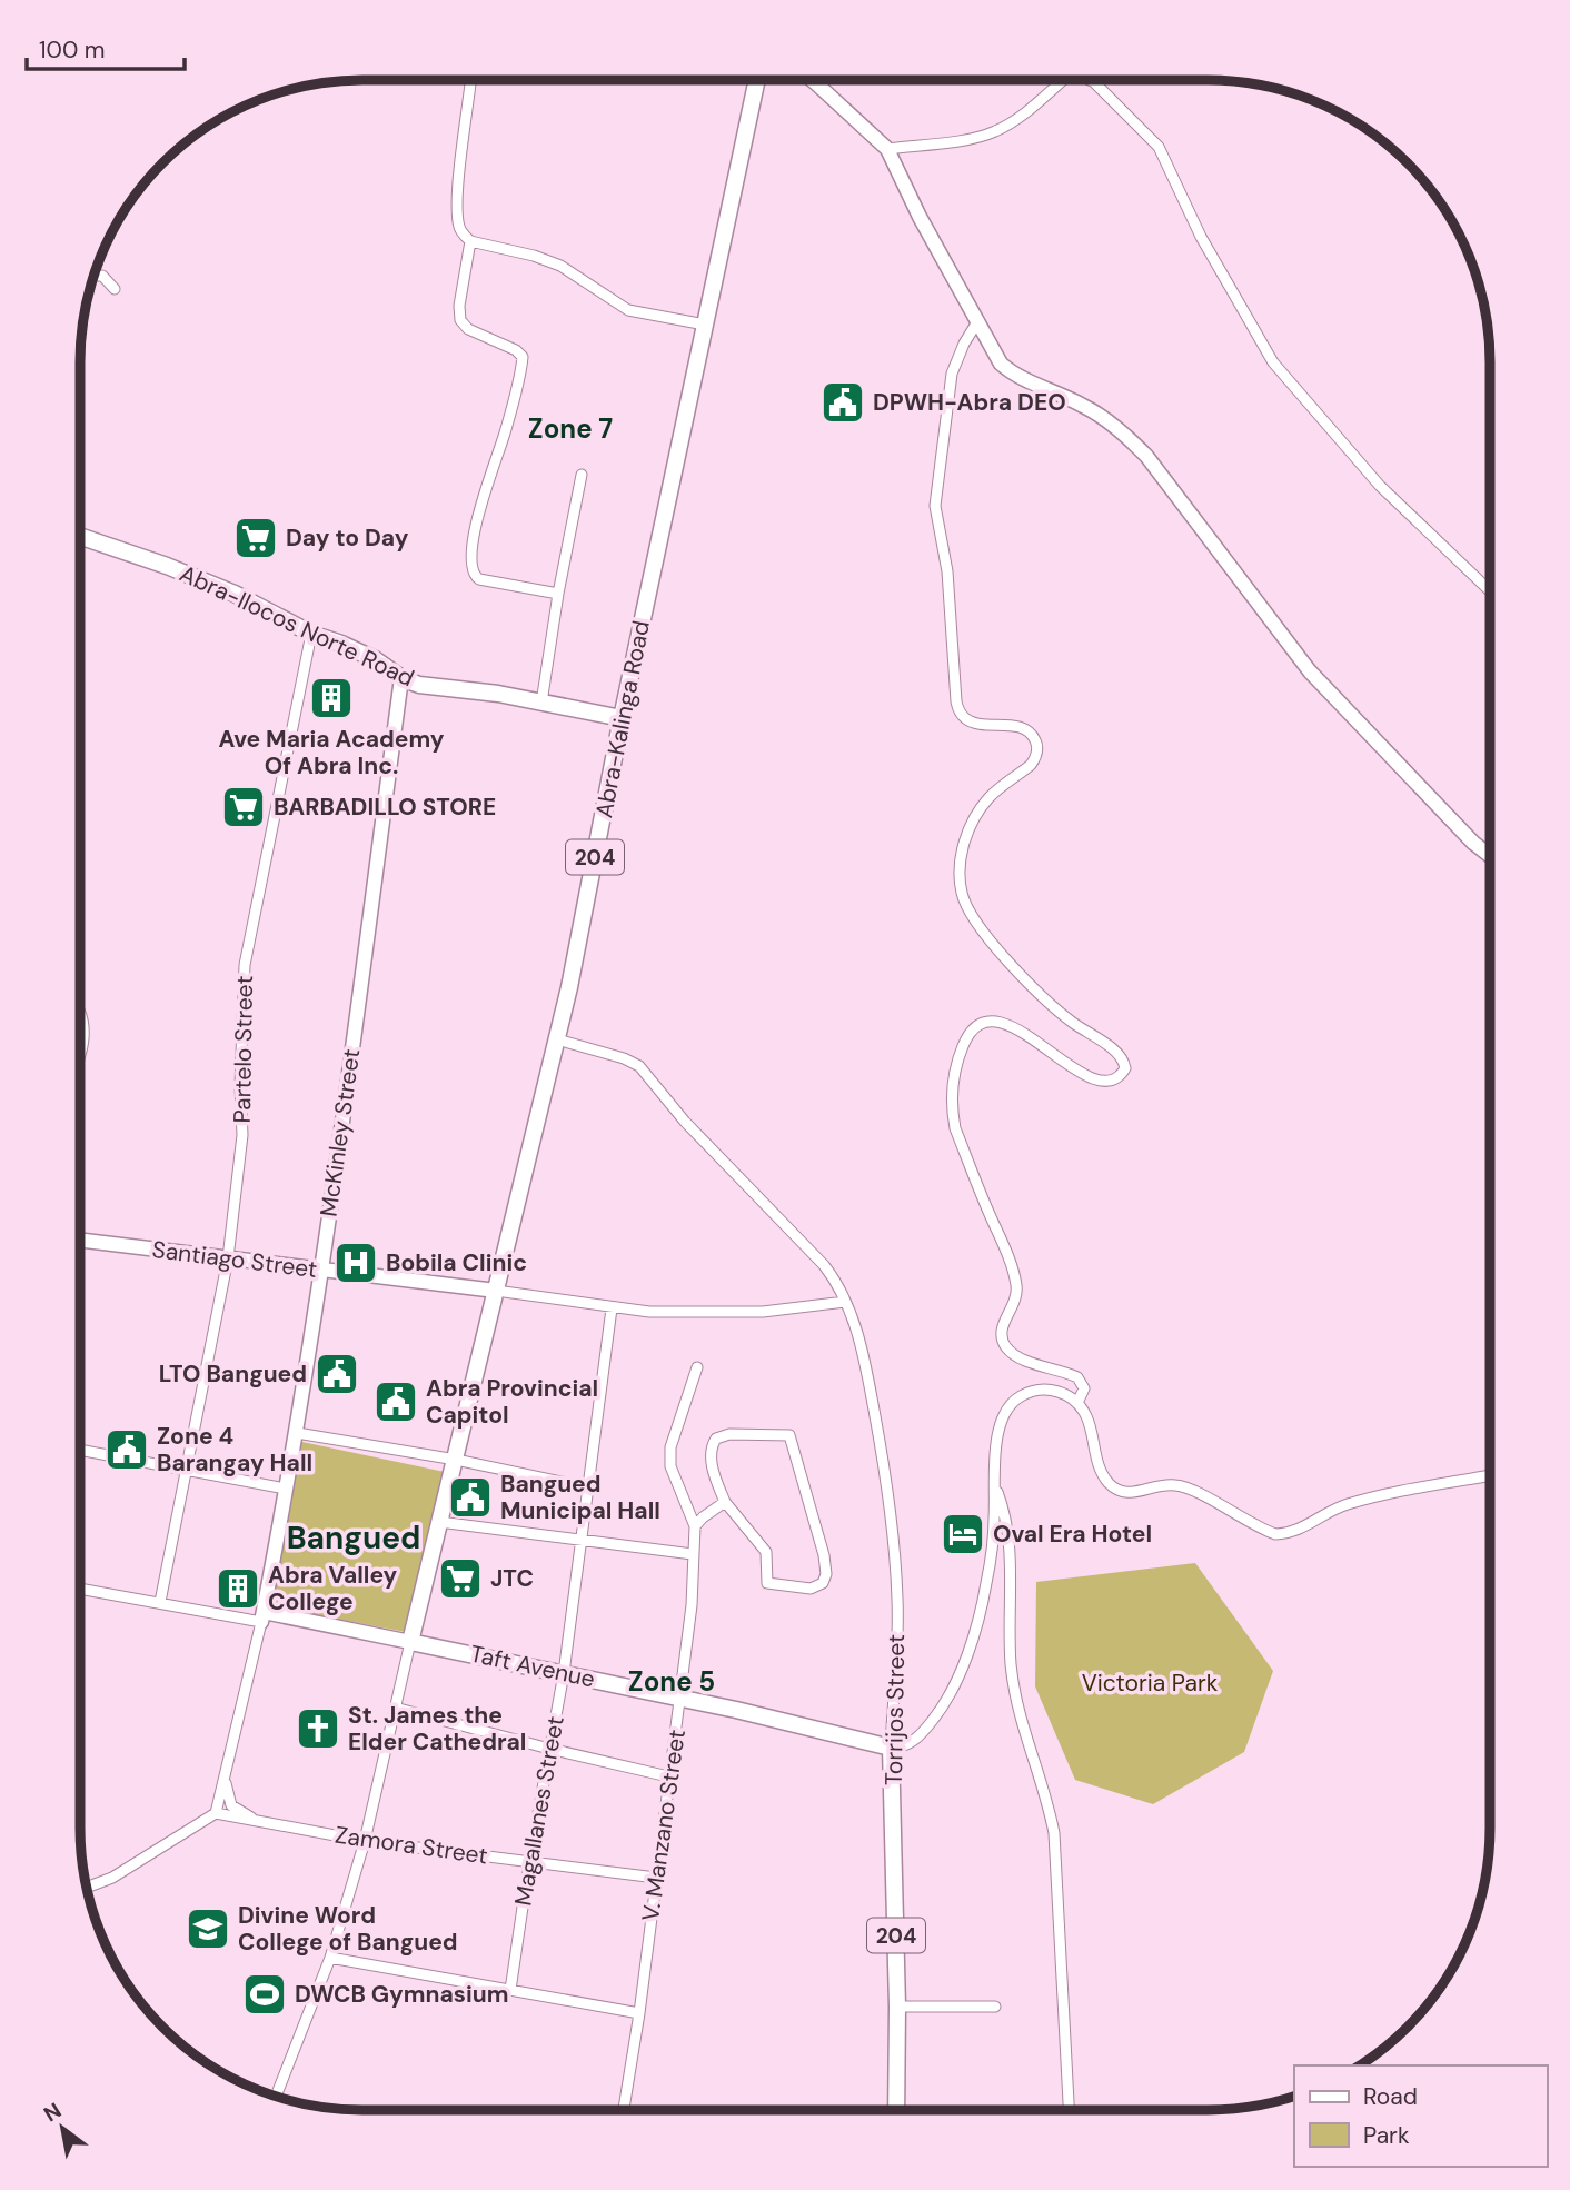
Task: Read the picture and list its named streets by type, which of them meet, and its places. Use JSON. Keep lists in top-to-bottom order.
{
  "streets": {
    "main road": [
      "Abra-Ilocos Norte Road",
      "Abra-Kalinga Road",
      "204",
      "Taft Avenue",
      "Torrijos Street"
    ],
    "street": [
      "Partelo Street",
      "McKinley Street",
      "Santiago Street",
      "Magallanes Street",
      "V. Manzano Street",
      "Zamora Street"
    ]
  },
  "crossings": [
    ["Abra-Ilocos Norte Road", "Abra-Kalinga Road"],
    ["Abra-Ilocos Norte Road", "Partelo Street"],
    ["Abra-Ilocos Norte Road", "McKinley Street"],
    ["Abra-Kalinga Road", "Santiago Street"],
    ["Abra-Kalinga Road", "Taft Avenue"],
    ["Abra-Kalinga Road", "Torrijos Street"],
    ["Partelo Street", "Santiago Street"],
    ["Partelo Street", "Taft Avenue"],
    ["McKinley Street", "Santiago Street"],
    ["McKinley Street", "Taft Avenue"],
    ["McKinley Street", "Zamora Street"],
    ["Taft Avenue", "Torrijos Street"],
    ["Taft Avenue", "Magallanes Street"],
    ["Taft Avenue", "V. Manzano Street"],
    ["Magallanes Street", "Zamora Street"],
    ["V. Manzano Street", "Zamora Street"]
  ],
  "districts": ["Zone 7", "Bangued", "Zone 5"],
  "parks": ["Victoria Park"],
  "places": {
    "public building": [
      "DPWH-Abra DEO",
      "LTO Bangued",
      "Abra Provincial Capitol",
      "Zone 4 Barangay Hall",
      "Bangued Municipal Hall"
    ],
    "supermarket": ["Day to Day", "BARBADILLO STORE", "JTC"],
    "building": ["Ave Maria Academy Of Abra Inc.", "Abra Valley College"],
    "hospital": ["Bobila Clinic"],
    "hotel": ["Oval Era Hotel"],
    "church": ["St. James the Elder Cathedral"],
    "school or university": ["Divine Word College of Bangued"],
    "sports": ["DWCB Gymnasium"]
  },
  "legend": ["Road", "Park"],
  "scale_bar": "100 m",
  "north": "top left"
}
